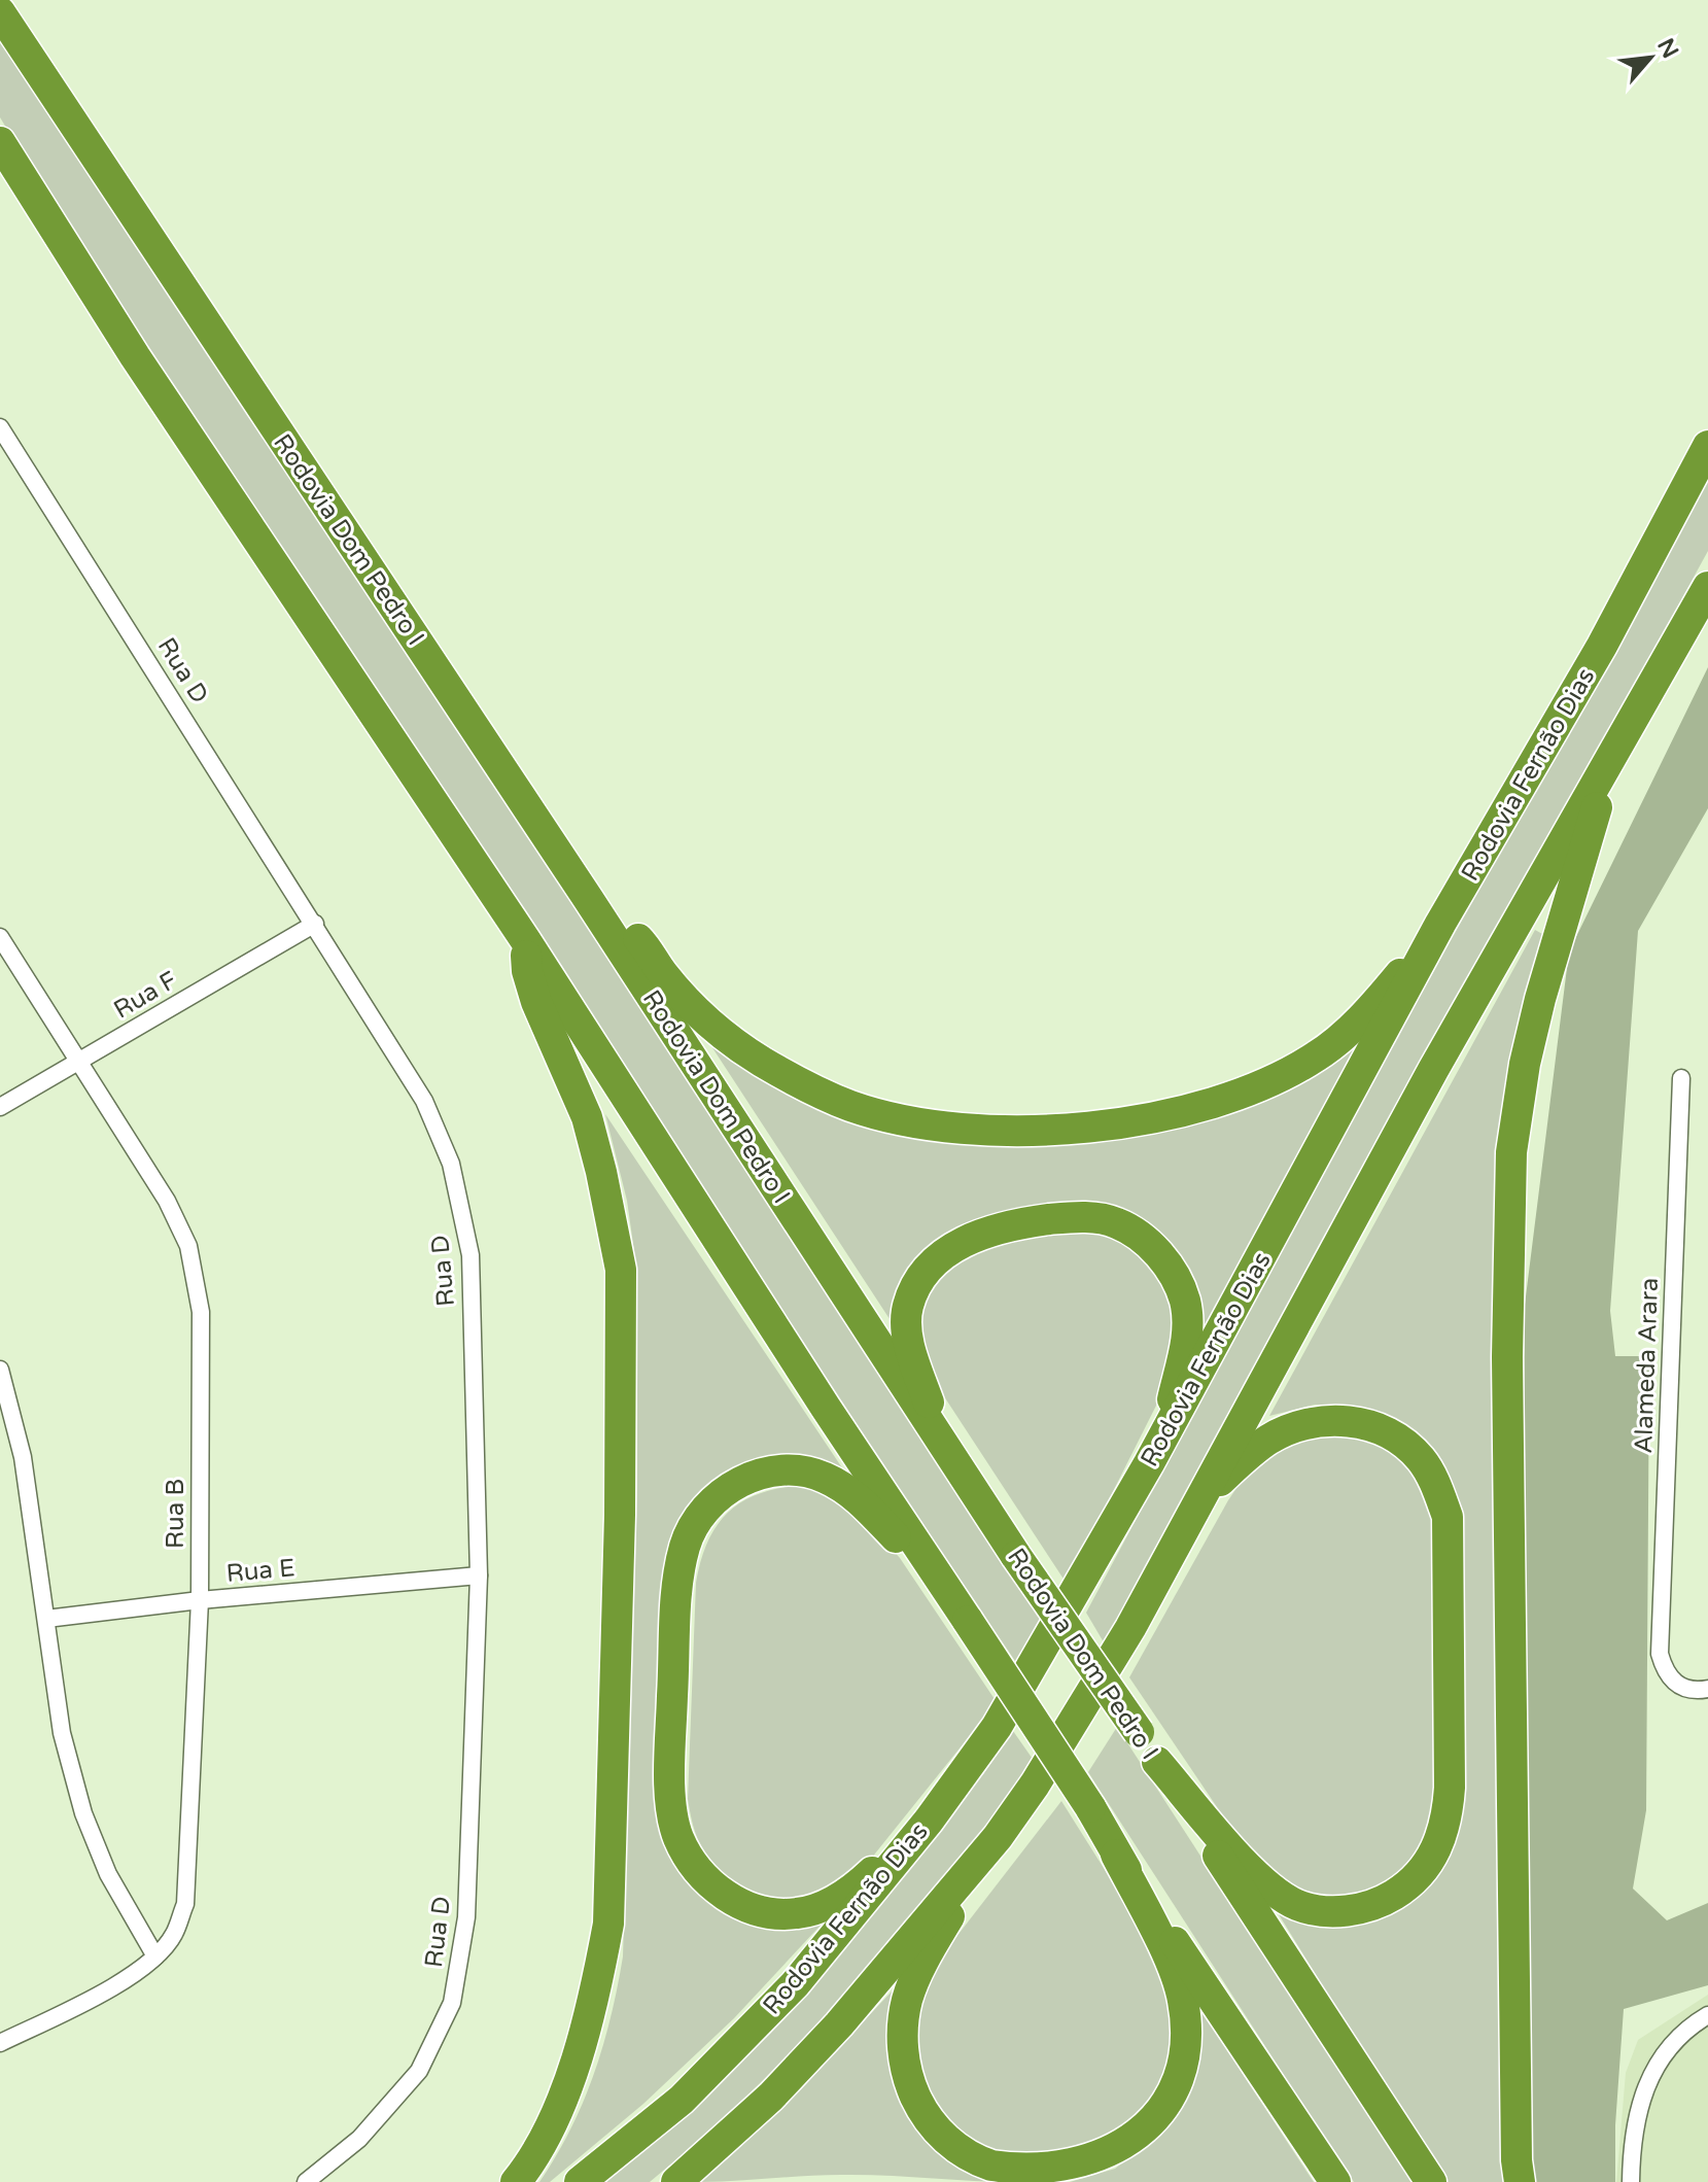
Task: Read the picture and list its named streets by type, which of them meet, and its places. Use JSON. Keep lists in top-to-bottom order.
{
  "streets": {
    "highway": ["Rodovia Dom Pedro I", "Rodovia Fernão Dias"],
    "street": [
      "Rua D",
      "Rua F",
      "Alameda Arara",
      "Rua B",
      "Rua E"
    ]
  },
  "crossings": [
    ["Rua D", "Rua F"],
    ["Rua D", "Rua E"],
    ["Rua F", "Rua B"],
    ["Rua B", "Rua E"]
  ],
  "north": "top right"
}
